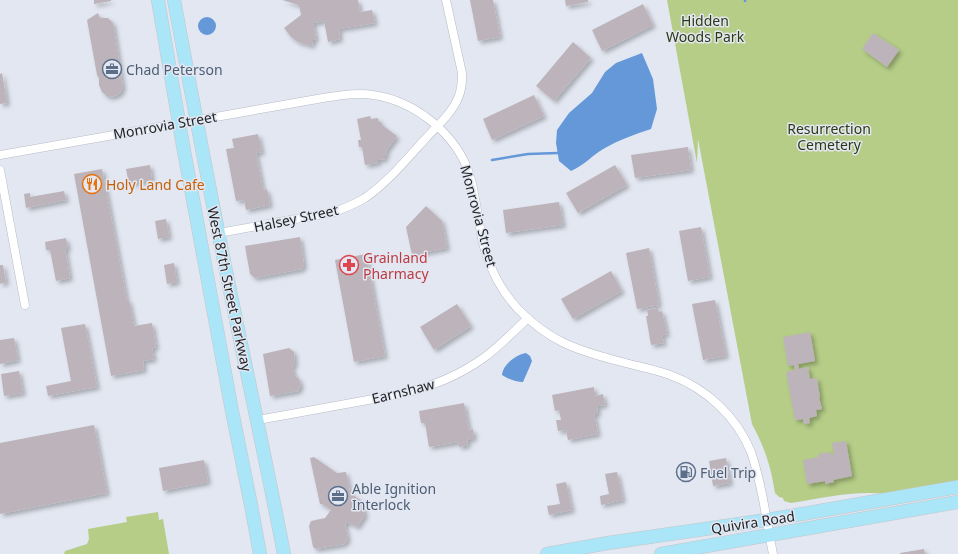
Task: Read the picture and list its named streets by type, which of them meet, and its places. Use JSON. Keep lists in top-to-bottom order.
{
  "streets": {
    "main road": ["West 87th Street Parkway", "Quivira Road"],
    "street": ["Monrovia Street", "Halsey Street", "Earnshaw"]
  },
  "crossings": [
    ["Monrovia Street", "Halsey Street"],
    ["Monrovia Street", "West 87th Street Parkway"],
    ["Monrovia Street", "Earnshaw"],
    ["Monrovia Street", "Quivira Road"],
    ["Halsey Street", "West 87th Street Parkway"],
    ["West 87th Street Parkway", "Earnshaw"]
  ],
  "parks": ["Hidden Woods Park", "Resurrection Cemetery"],
  "places": {
    "office": ["Chad Peterson", "Able Ignition Interlock"],
    "restaurant": ["Holy Land Cafe"],
    "pharmacy": ["Grainland Pharmacy"],
    "fuel station": ["Fuel Trip"]
  }
}
